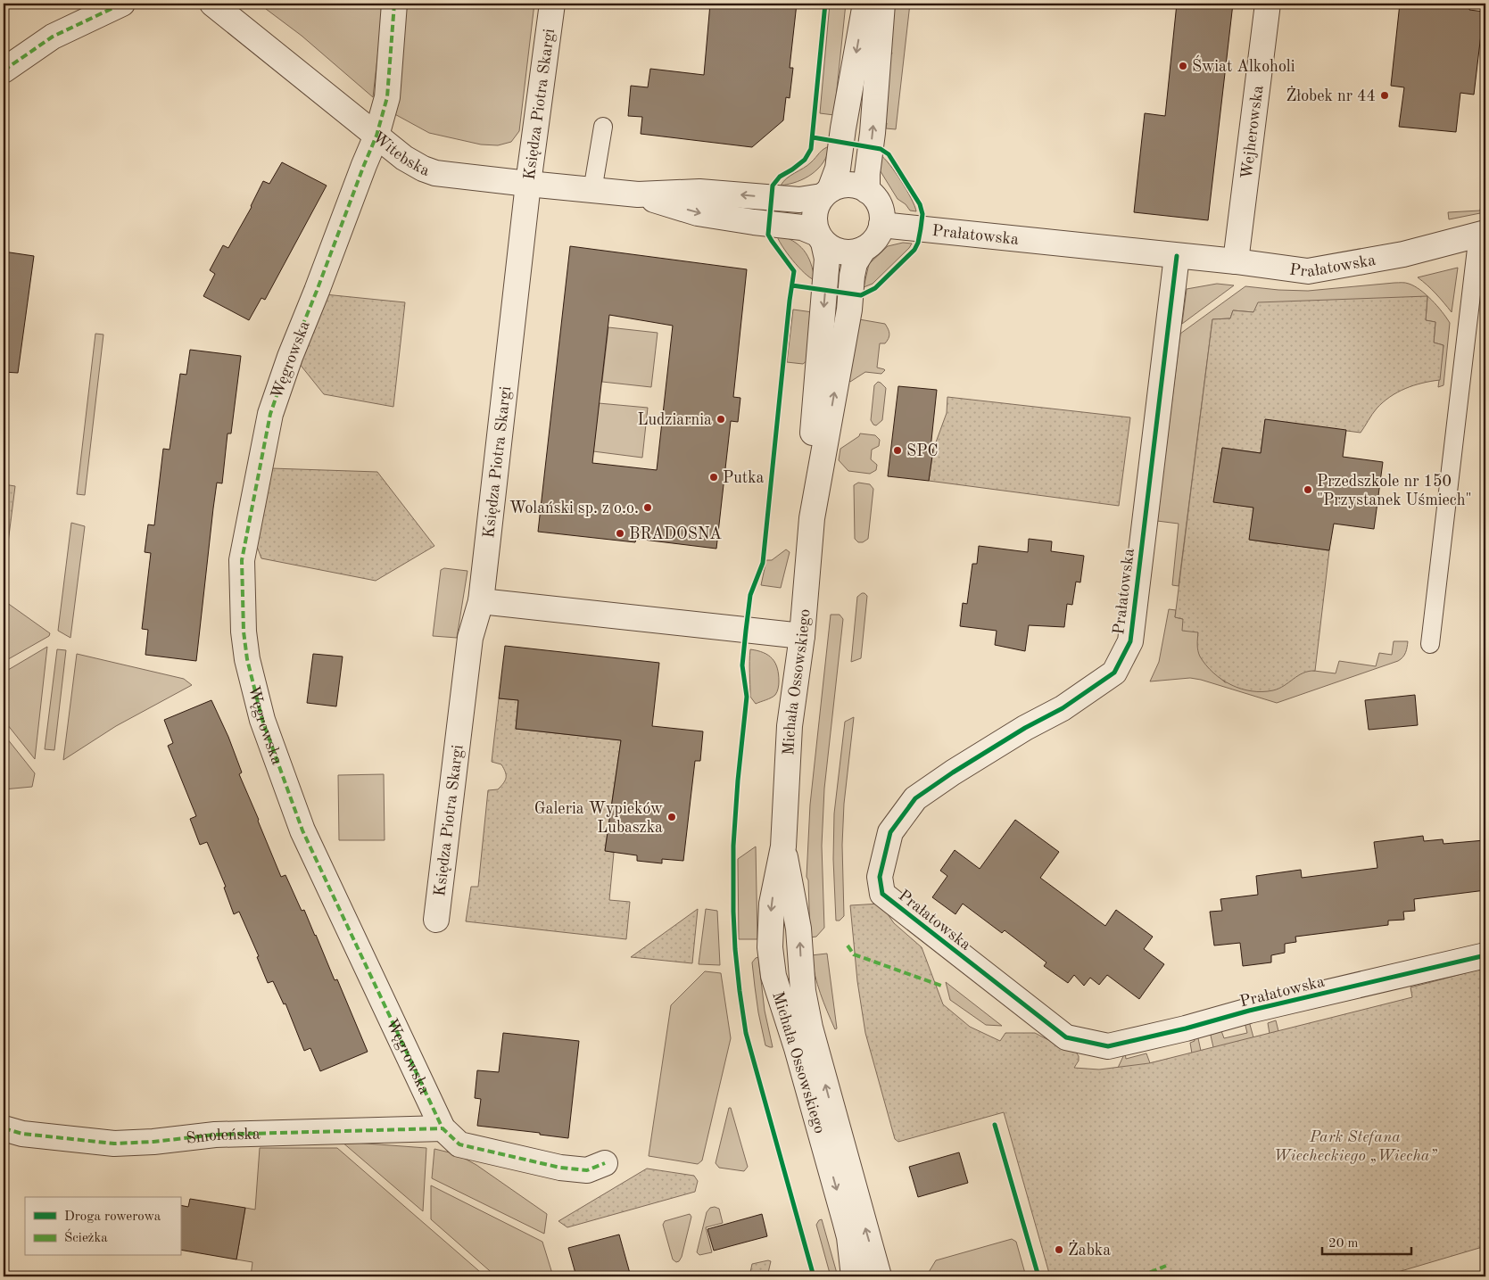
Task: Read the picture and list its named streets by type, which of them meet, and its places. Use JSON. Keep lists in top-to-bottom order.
{
  "streets": {
    "street": [
      "Księdza Piotra Skargi",
      "Wejherowska",
      "Witebska",
      "Prałatowska",
      "Węgrowska",
      "Michała Ossowskiego",
      "Smoleńska"
    ]
  },
  "crossings": [
    ["Księdza Piotra Skargi", "Witebska"],
    ["Wejherowska", "Prałatowska"],
    ["Witebska", "Prałatowska"],
    ["Witebska", "Węgrowska"],
    ["Witebska", "Michała Ossowskiego"],
    ["Prałatowska", "Michała Ossowskiego"],
    ["Węgrowska", "Smoleńska"]
  ],
  "parks": ["Park Stefana Wiecheckiego „Wiecha”"],
  "places": [
    "Świat Alkoholi",
    "Żłobek nr 44",
    "Ludziarnia",
    "SPC",
    "Putka",
    "Przedszkole nr 150 \"Przystanek Uśmiech\"",
    "Wolański sp. z o.o.",
    "BRADOSNA",
    "Galeria Wypieków Lubaszka",
    "Żabka"
  ],
  "legend": ["Droga rowerowa", "Ścieżka"],
  "scale_bar": "20 m"
}
